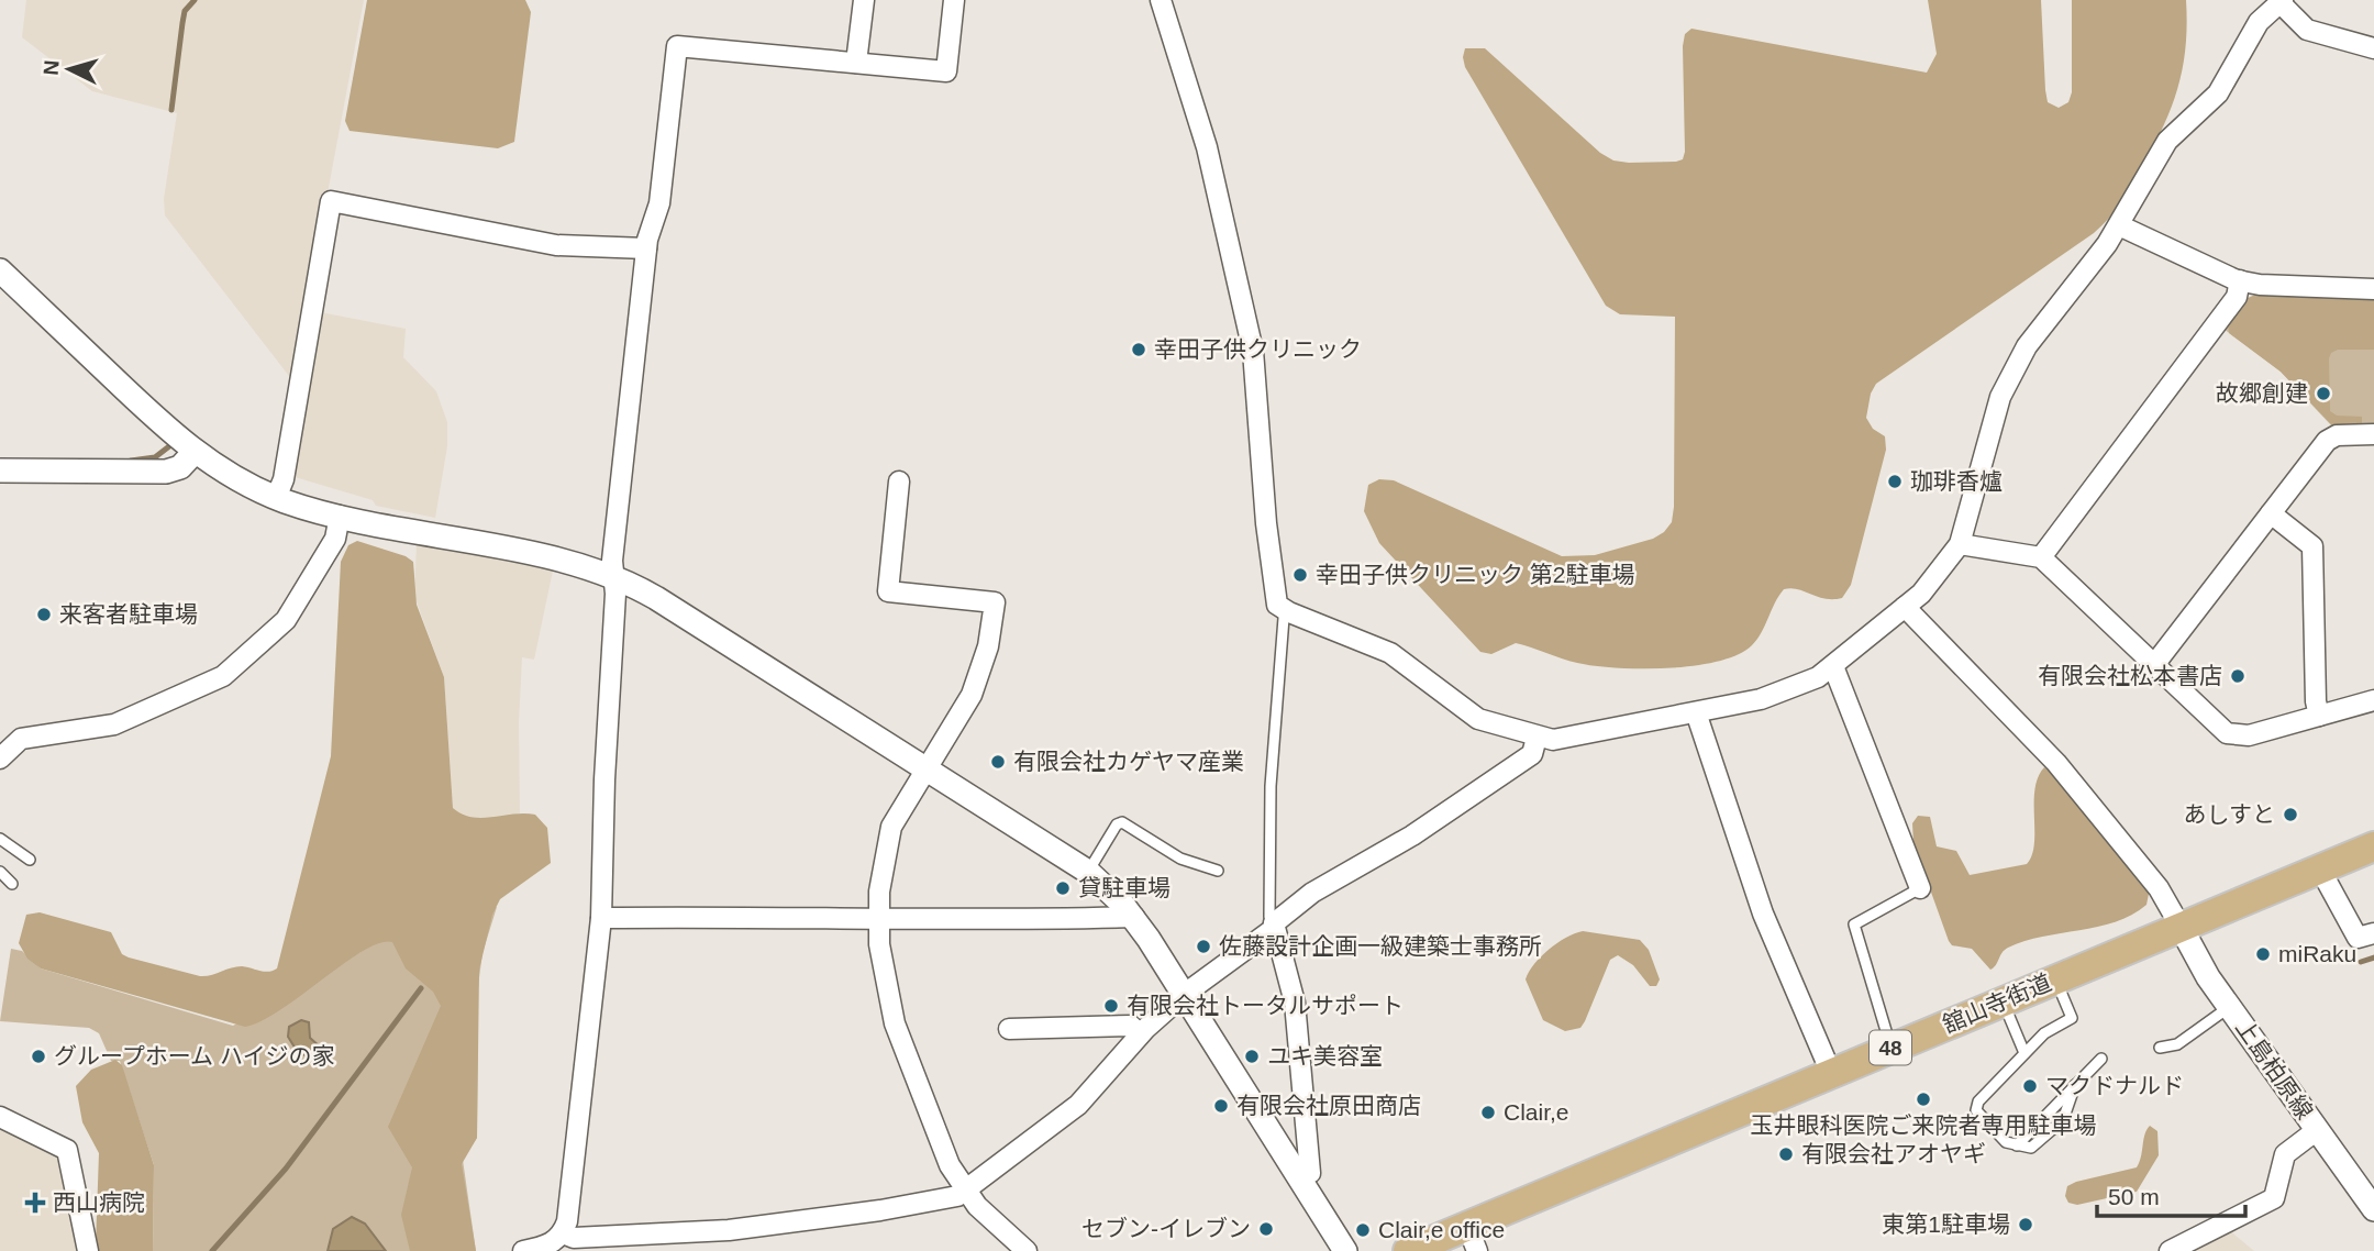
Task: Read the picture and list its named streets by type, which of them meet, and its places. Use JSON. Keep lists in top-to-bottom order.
{
  "streets": {
    "main road": ["舘山寺街道", "48"],
    "street": ["上島柏原線"]
  },
  "crossings": [
    ["舘山寺街道", "上島柏原線"]
  ],
  "places": {
    "other": [
      "幸田子供クリニック",
      "故郷創建",
      "珈琲香爐",
      "幸田子供クリニック 第2駐車場",
      "来客者駐車場",
      "有限会社松本書店",
      "有限会社カゲヤマ産業",
      "あしすと",
      "貸駐車場",
      "佐藤設計企画一級建築士事務所",
      "miRaku",
      "有限会社トータルサポート",
      "グループホーム ハイジの家",
      "ユキ美容室",
      "マクドナルド",
      "玉井眼科医院ご来院者専用駐車場",
      "有限会社原田商店",
      "Clair,e",
      "有限会社アオヤギ",
      "東第1駐車場",
      "セブン-イレブン",
      "Clair,e office"
    ],
    "health": ["西山病院"]
  },
  "scale_bar": "50 m",
  "north": "left"
}
